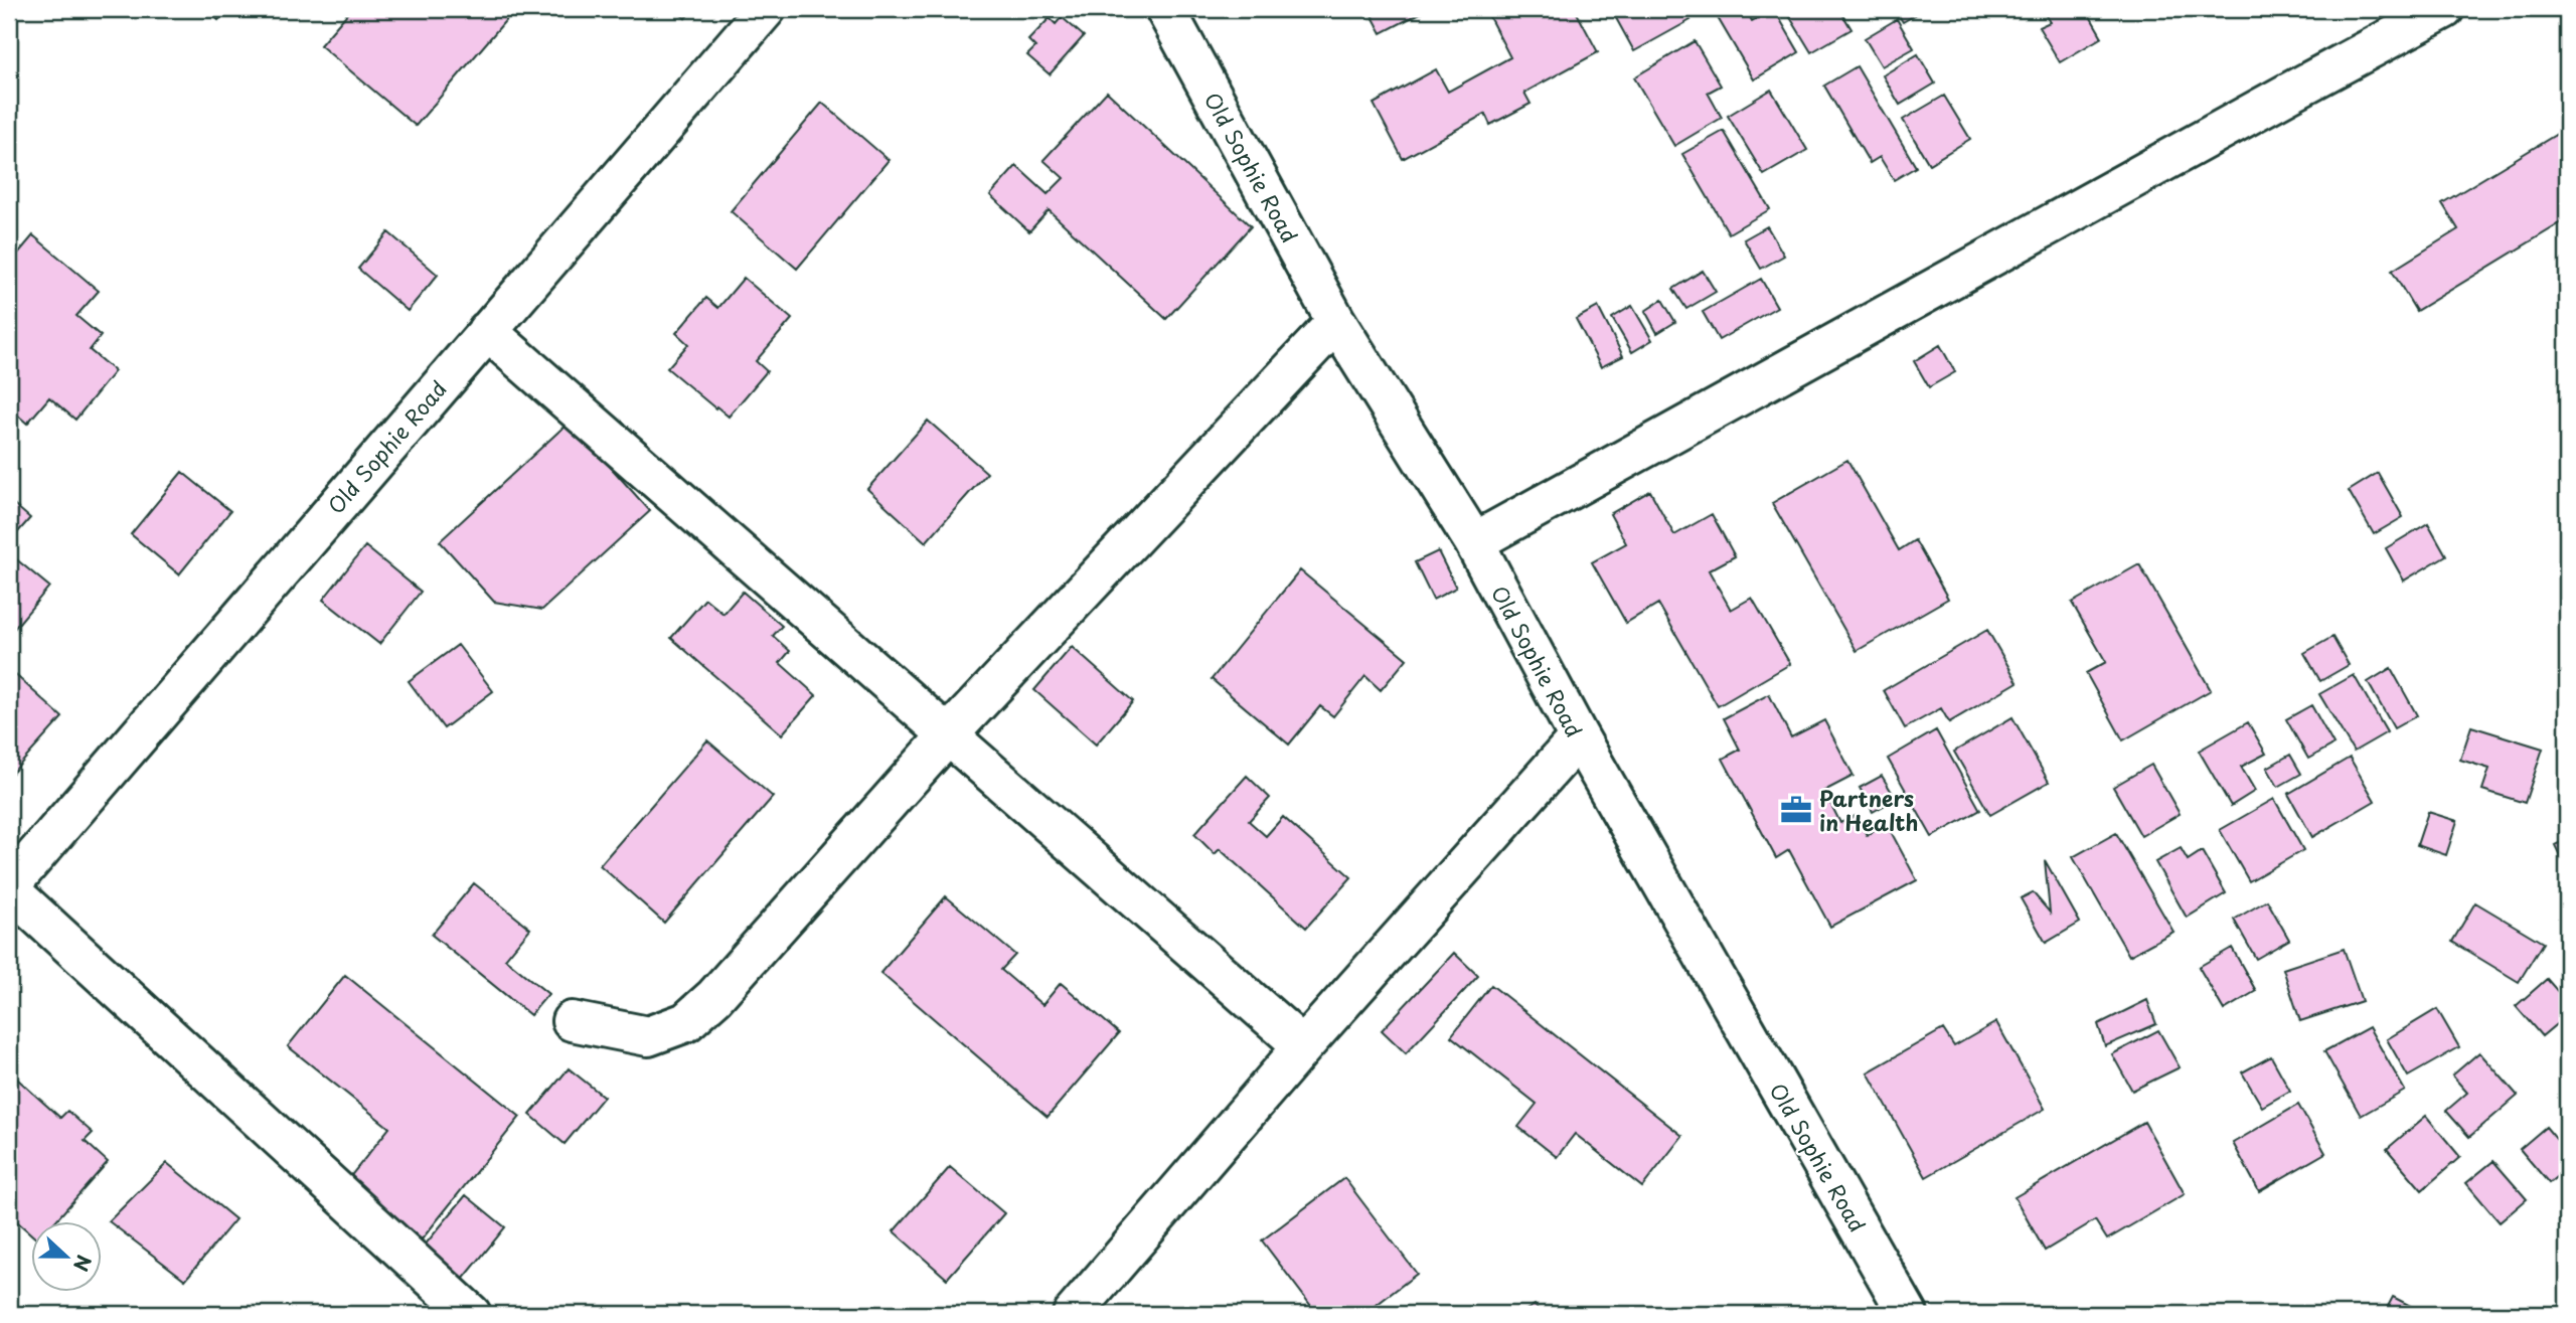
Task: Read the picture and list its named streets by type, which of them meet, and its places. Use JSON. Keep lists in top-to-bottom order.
{
  "streets": {
    "street": ["Old Sophie Road"]
  },
  "places": {
    "office": ["Partners in Health"]
  },
  "north": "right"
}
